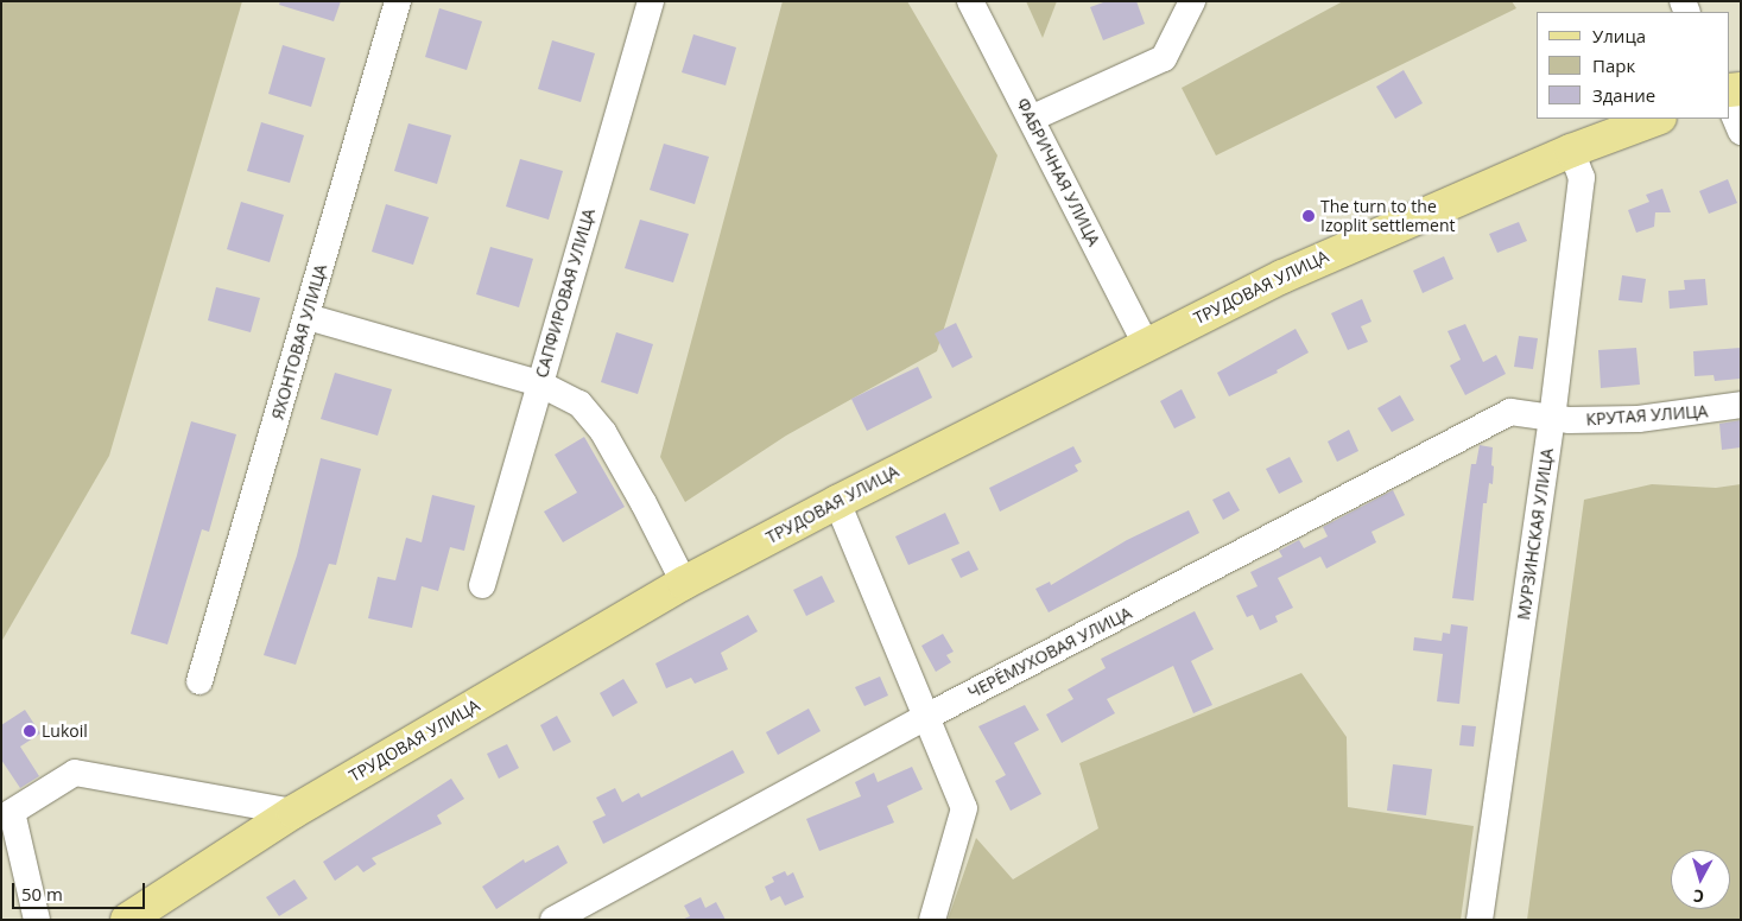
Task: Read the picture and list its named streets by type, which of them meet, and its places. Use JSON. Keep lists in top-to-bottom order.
{
  "streets": {
    "main road": ["ТРУДОВАЯ УЛИЦА"],
    "street": [
      "ФАБРИЧНАЯ УЛИЦА",
      "САПФИРОВАЯ УЛИЦА",
      "ЯХОНТОВАЯ УЛИЦА",
      "КРУТАЯ УЛИЦА",
      "МУРЗИНСКАЯ УЛИЦА",
      "ЧЕРЁМУХОВАЯ УЛИЦА"
    ]
  },
  "crossings": [
    ["ФАБРИЧНАЯ УЛИЦА", "ТРУДОВАЯ УЛИЦА"],
    ["ТРУДОВАЯ УЛИЦА", "МУРЗИНСКАЯ УЛИЦА"],
    ["КРУТАЯ УЛИЦА", "МУРЗИНСКАЯ УЛИЦА"],
    ["КРУТАЯ УЛИЦА", "ЧЕРЁМУХОВАЯ УЛИЦА"],
    ["МУРЗИНСКАЯ УЛИЦА", "ЧЕРЁМУХОВАЯ УЛИЦА"]
  ],
  "places": ["The turn to the Izoplit settlement", "Lukoil"],
  "legend": ["Улица", "Парк", "Здание"],
  "scale_bar": "50 m",
  "north": "bottom"
}
